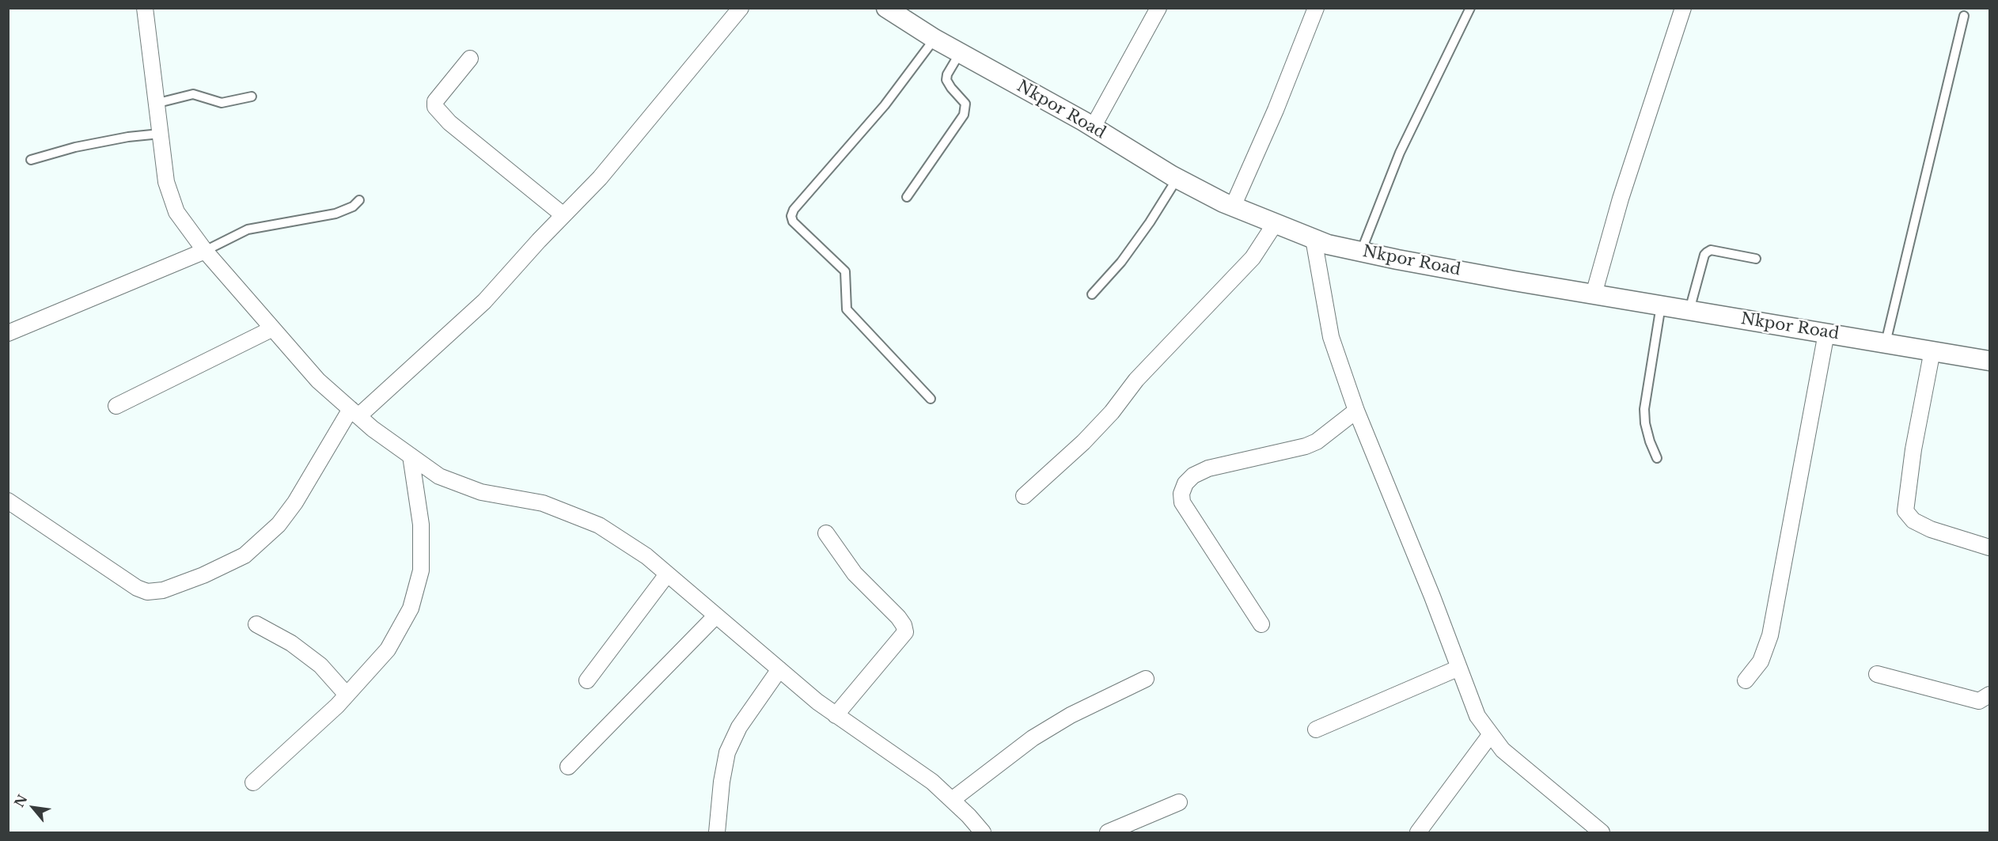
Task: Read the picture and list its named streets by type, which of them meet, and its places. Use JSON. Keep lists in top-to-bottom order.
{
  "streets": {
    "street": ["Nkpor Road"]
  },
  "north": "top left"
}
